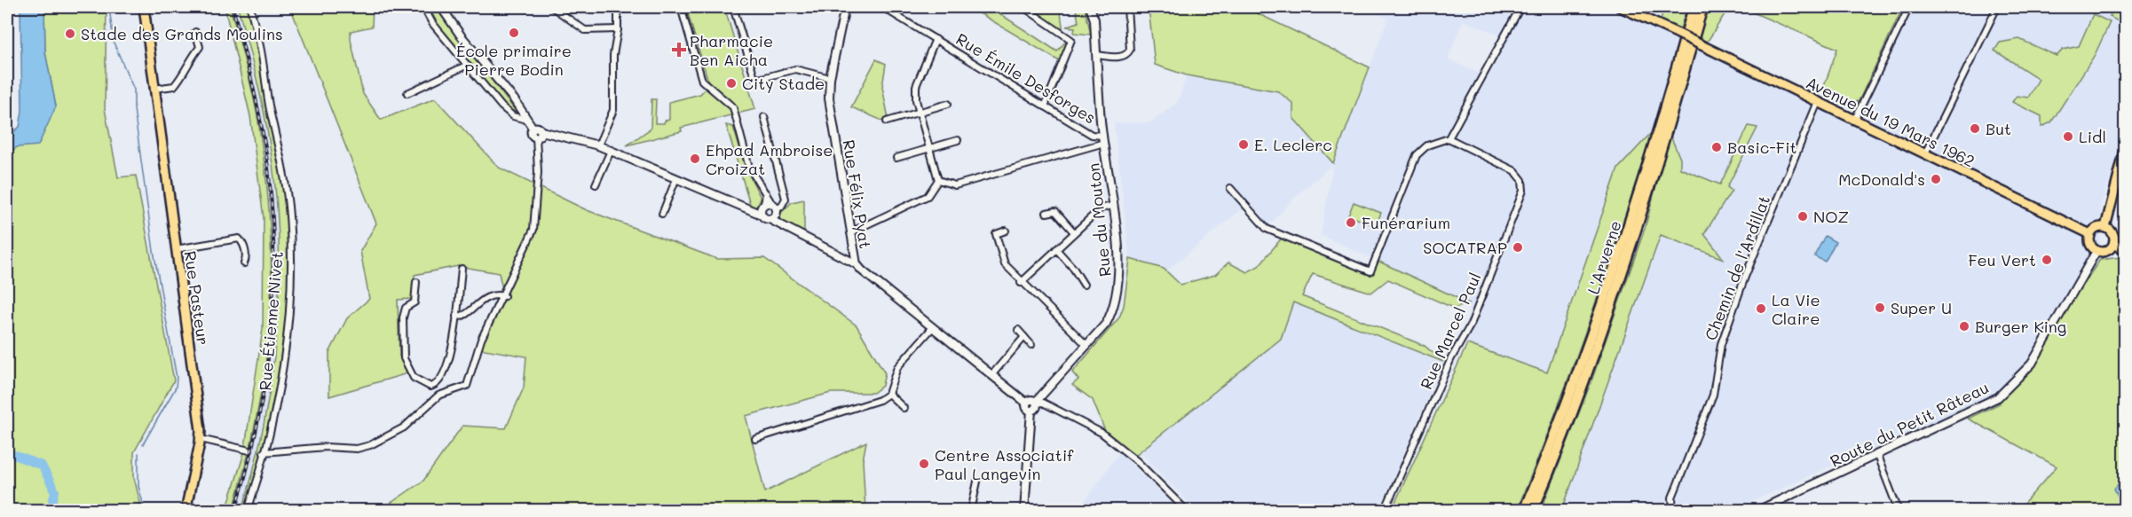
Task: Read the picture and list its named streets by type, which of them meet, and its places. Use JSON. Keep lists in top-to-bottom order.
{
  "streets": {
    "highway": ["L'Arverne"],
    "main road": ["Avenue du 19 Mars 1962", "Rue Pasteur"],
    "street": [
      "Rue Émile Desforges",
      "Rue Félix Pyat",
      "Rue du Mouton",
      "Chemin de l'Ardillat",
      "Rue Étienne Nivet",
      "Rue Marcel Paul",
      "Route du Petit Râteau"
    ]
  },
  "crossings": [
    ["Rue Émile Desforges", "Rue du Mouton"],
    ["Avenue du 19 Mars 1962", "Chemin de l'Ardillat"],
    ["Avenue du 19 Mars 1962", "Route du Petit Râteau"],
    ["Rue Félix Pyat", "Rue du Mouton"]
  ],
  "places": {
    "other": [
      "École primaire Pierre Bodin",
      "Stade des Grands Moulins",
      "City Stade",
      "But",
      "Lidl",
      "E. Leclerc",
      "Basic-Fit",
      "Ehpad Ambroise Croizat",
      "McDonald's",
      "NOZ",
      "Funérarium",
      "SOCATRAP",
      "Feu Vert",
      "Super U",
      "La Vie Claire",
      "Burger King",
      "Centre Associatif Paul Langevin"
    ],
    "health": ["Pharmacie Ben Aicha"]
  }
}
